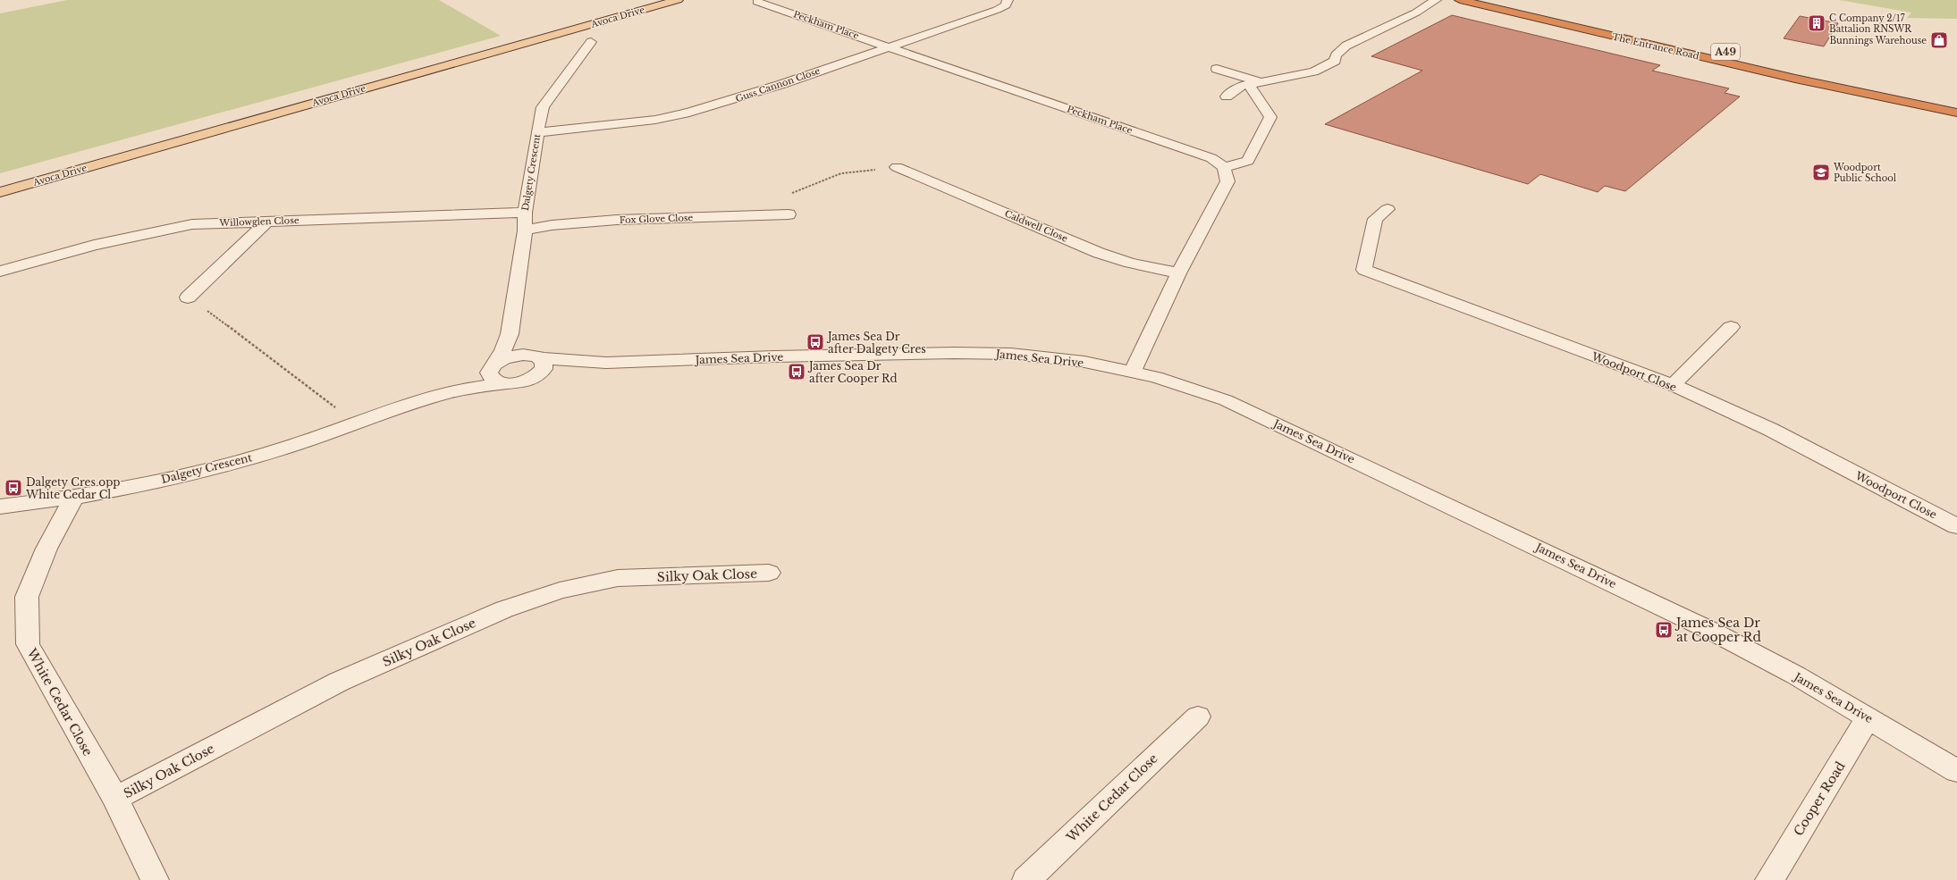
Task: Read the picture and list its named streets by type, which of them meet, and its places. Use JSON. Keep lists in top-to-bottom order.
{
  "streets": {
    "highway": ["The Entrance Road", "A49"],
    "main road": ["Avoca Drive"],
    "street": [
      "Peckham Place",
      "Guss Cannon Close",
      "Dalgety Crescent",
      "Fox Glove Close",
      "Willowglen Close",
      "Caldwell Close",
      "James Sea Drive",
      "Woodport Close",
      "Silky Oak Close",
      "White Cedar Close",
      "Cooper Road"
    ]
  },
  "crossings": [
    ["Peckham Place", "Guss Cannon Close"],
    ["Guss Cannon Close", "Dalgety Crescent"],
    ["Dalgety Crescent", "Fox Glove Close"],
    ["Dalgety Crescent", "Willowglen Close"],
    ["Dalgety Crescent", "James Sea Drive"],
    ["Dalgety Crescent", "White Cedar Close"],
    ["James Sea Drive", "Cooper Road"],
    ["Silky Oak Close", "White Cedar Close"]
  ],
  "places": {
    "building": ["C Company 2/17 Battalion RNSWR"],
    "shop": ["Bunnings Warehouse"],
    "school or university": ["Woodport Public School"],
    "bus stop": [
      "James Sea Dr after Dalgety Cres",
      "James Sea Dr after Cooper Rd",
      "Dalgety Cres opp White Cedar Cl",
      "James Sea Dr at Cooper Rd"
    ]
  }
}
